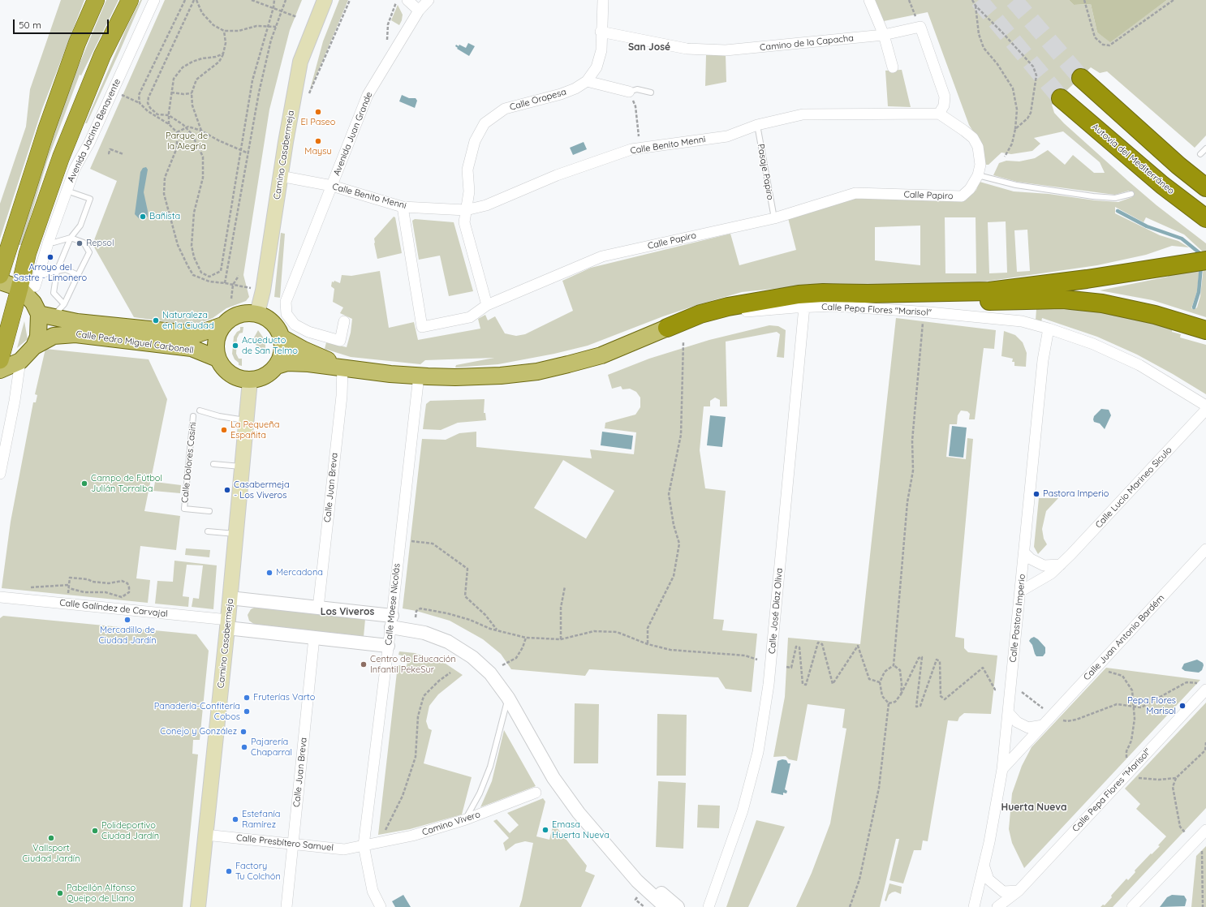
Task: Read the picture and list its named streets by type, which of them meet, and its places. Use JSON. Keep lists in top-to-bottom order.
{
  "streets": {
    "highway": ["Avenida Jacinto Benavente", "Autovía del Mediterráneo"],
    "main road": ["Camino Casabermeja", "Calle Pedro Miguel Carbonell"],
    "street": [
      "Camino de la Capacha",
      "Calle Oropesa",
      "Avenida Juan Grande",
      "Calle Benito Menni",
      "Calle Papiro",
      "Calle Pepa Flores \"Marisol\"",
      "Calle Juan Breva",
      "Calle Lucio Marineo Siculo",
      "Calle Maese Nicolás",
      "Calle Galíndez de Carvajal",
      "Calle José Díaz Oliva",
      "Calle Pastora Imperio",
      "Calle Juan Antonio Bardém",
      "Camino Vivero",
      "Calle Presbítero Samuel"
    ],
    "lane": ["Pasaje Papiro", "Calle Dolores Casini"]
  },
  "crossings": [
    ["Camino de la Capacha", "Calle Oropesa"],
    ["Calle Oropesa", "Calle Benito Menni"],
    ["Avenida Jacinto Benavente", "Calle Pedro Miguel Carbonell"],
    ["Avenida Juan Grande", "Calle Benito Menni"],
    ["Calle Benito Menni", "Camino Casabermeja"],
    ["Calle Benito Menni", "Pasaje Papiro"],
    ["Calle Benito Menni", "Calle Papiro"],
    ["Camino Casabermeja", "Calle Pedro Miguel Carbonell"],
    ["Camino Casabermeja", "Calle Galíndez de Carvajal"],
    ["Camino Casabermeja", "Calle Presbítero Samuel"],
    ["Pasaje Papiro", "Calle Papiro"],
    ["Calle Pepa Flores \"Marisol\"", "Calle José Díaz Oliva"],
    ["Calle Pepa Flores \"Marisol\"", "Calle Pastora Imperio"],
    ["Calle Juan Breva", "Calle Galíndez de Carvajal"],
    ["Calle Juan Breva", "Calle Presbítero Samuel"],
    ["Calle Lucio Marineo Siculo", "Calle Pastora Imperio"],
    ["Calle Maese Nicolás", "Calle Galíndez de Carvajal"],
    ["Calle Maese Nicolás", "Camino Vivero"],
    ["Calle Maese Nicolás", "Calle Presbítero Samuel"],
    ["Calle Pastora Imperio", "Calle Juan Antonio Bardém"],
    ["Camino Vivero", "Calle Presbítero Samuel"]
  ],
  "districts": ["San José", "Los Viveros", "Huerta Nueva"],
  "parks": ["Parque de la Alegría"],
  "places": [
    "El Paseo",
    "Maysu",
    "Bañista",
    "Repsol",
    "Arroyo del Sastre - Limonero",
    "Naturaleza en la Ciudad",
    "Acueducto de San Telmo",
    "La Pequeña Españita",
    "Campo de Fútbol Julíán Torralba",
    "Casabermeja - Los Viveros",
    "Pastora Imperio",
    "Mercadona",
    "Mercadillo de Ciudad Jardín",
    "Centro de Educación Infantil PekeSur",
    "Fruterías Varto",
    "Pepa Flores Marisol",
    "Panadería-Confitería Cobos",
    "Conejo y González",
    "Pajarería Chaparral",
    "Estefanía Ramírez",
    "Emasa Huerta Nueva",
    "Polideportivo Ciudad Jardín",
    "Vallsport Ciudad Jardín",
    "Factory Tu Colchón",
    "Pabellón Alfonso Queipo de Llano"
  ],
  "scale_bar": "50 m"
}
